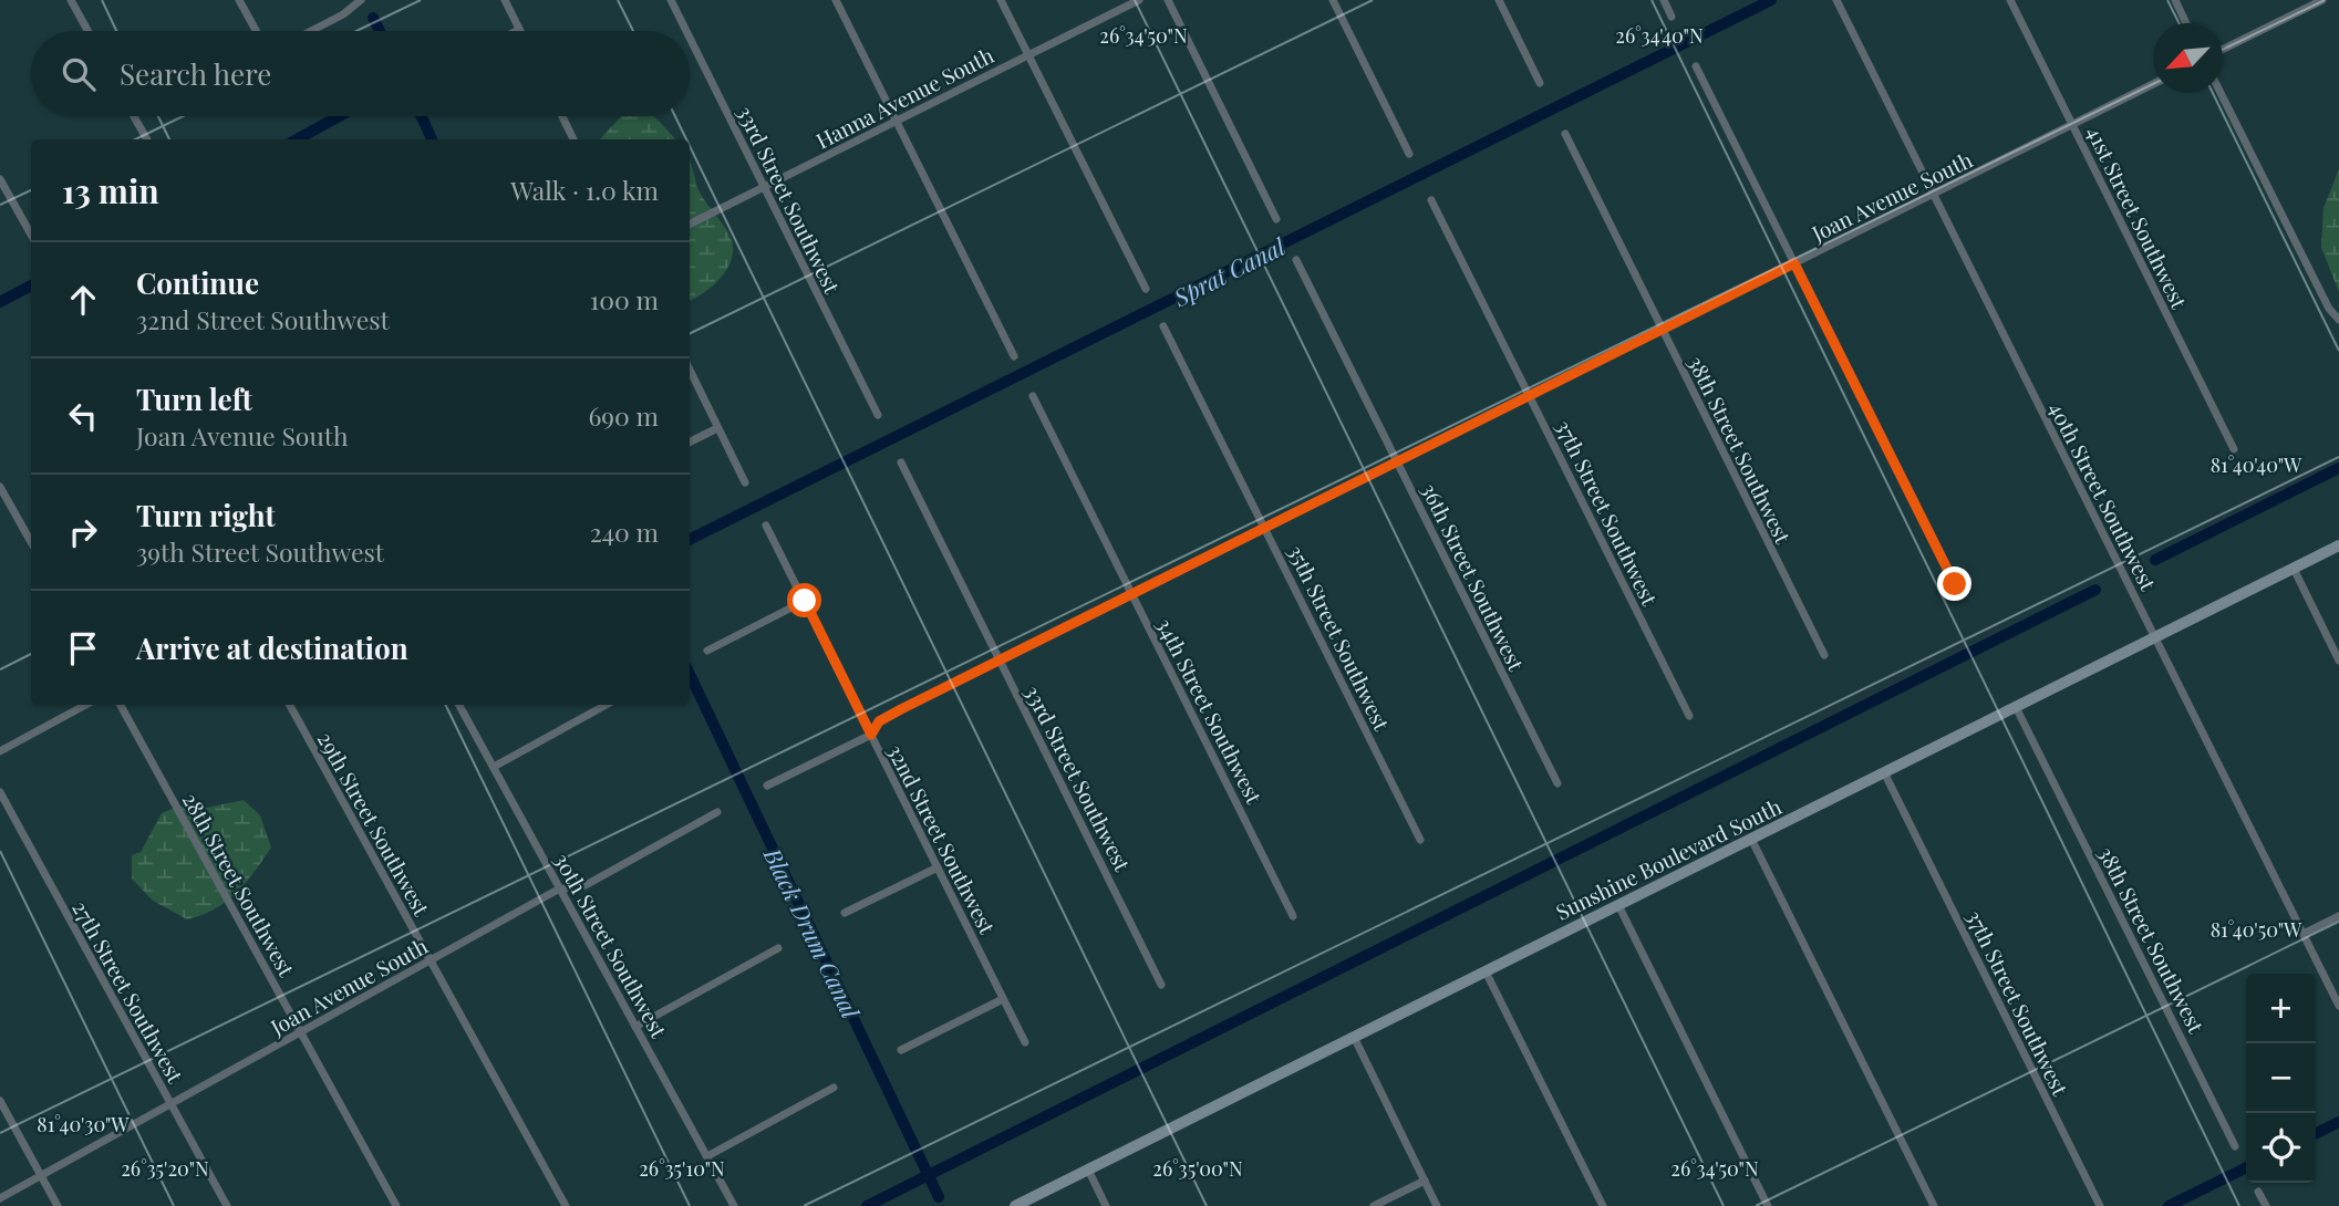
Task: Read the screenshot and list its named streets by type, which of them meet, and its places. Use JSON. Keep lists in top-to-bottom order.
{
  "streets": {
    "street": [
      "Hanna Avenue South",
      "Joan Avenue South",
      "33rd Street Southwest",
      "41st Street Southwest",
      "38th Street Southwest",
      "40th Street Southwest",
      "37th Street Southwest",
      "36th Street Southwest",
      "35th Street Southwest",
      "34th Street Southwest",
      "29th Street Southwest",
      "32nd Street Southwest",
      "Sunshine Boulevard South",
      "28th Street Southwest",
      "30th Street Southwest",
      "27th Street Southwest"
    ]
  },
  "crossings": [
    ["Hanna Avenue South", "33rd Street Southwest"],
    ["Joan Avenue South", "33rd Street Southwest"],
    ["Joan Avenue South", "41st Street Southwest"],
    ["Joan Avenue South", "38th Street Southwest"],
    ["Joan Avenue South", "40th Street Southwest"],
    ["Joan Avenue South", "37th Street Southwest"],
    ["Joan Avenue South", "36th Street Southwest"],
    ["Joan Avenue South", "35th Street Southwest"],
    ["Joan Avenue South", "34th Street Southwest"],
    ["Joan Avenue South", "29th Street Southwest"],
    ["Joan Avenue South", "32nd Street Southwest"],
    ["Joan Avenue South", "28th Street Southwest"],
    ["Joan Avenue South", "30th Street Southwest"],
    ["Joan Avenue South", "27th Street Southwest"],
    ["38th Street Southwest", "Sunshine Boulevard South"],
    ["40th Street Southwest", "Sunshine Boulevard South"],
    ["37th Street Southwest", "Sunshine Boulevard South"]
  ],
  "water": ["Sprat Canal", "Black Drum Canal"],
  "north": "bottom left",
  "page": {
    "search": "Search here",
    "heading": ["13 min", "Walk · 1.0 km"],
    "list": [
      ["Continue", "32nd Street Southwest", "100 m"],
      ["Turn left", "Joan Avenue South", "690 m"],
      ["Turn right", "39th Street Southwest", "240 m"],
      "Arrive at destination"
    ],
    "map_buttons": ["+", "−"]
  },
  "coordinates": [
    "26°34'50\"N",
    "26°34'40\"N",
    "81°40'40\"W",
    "81°40'50\"W",
    "81°40'30\"W",
    "26°35'20\"N",
    "26°35'10\"N",
    "26°35'00\"N"
  ]
}
